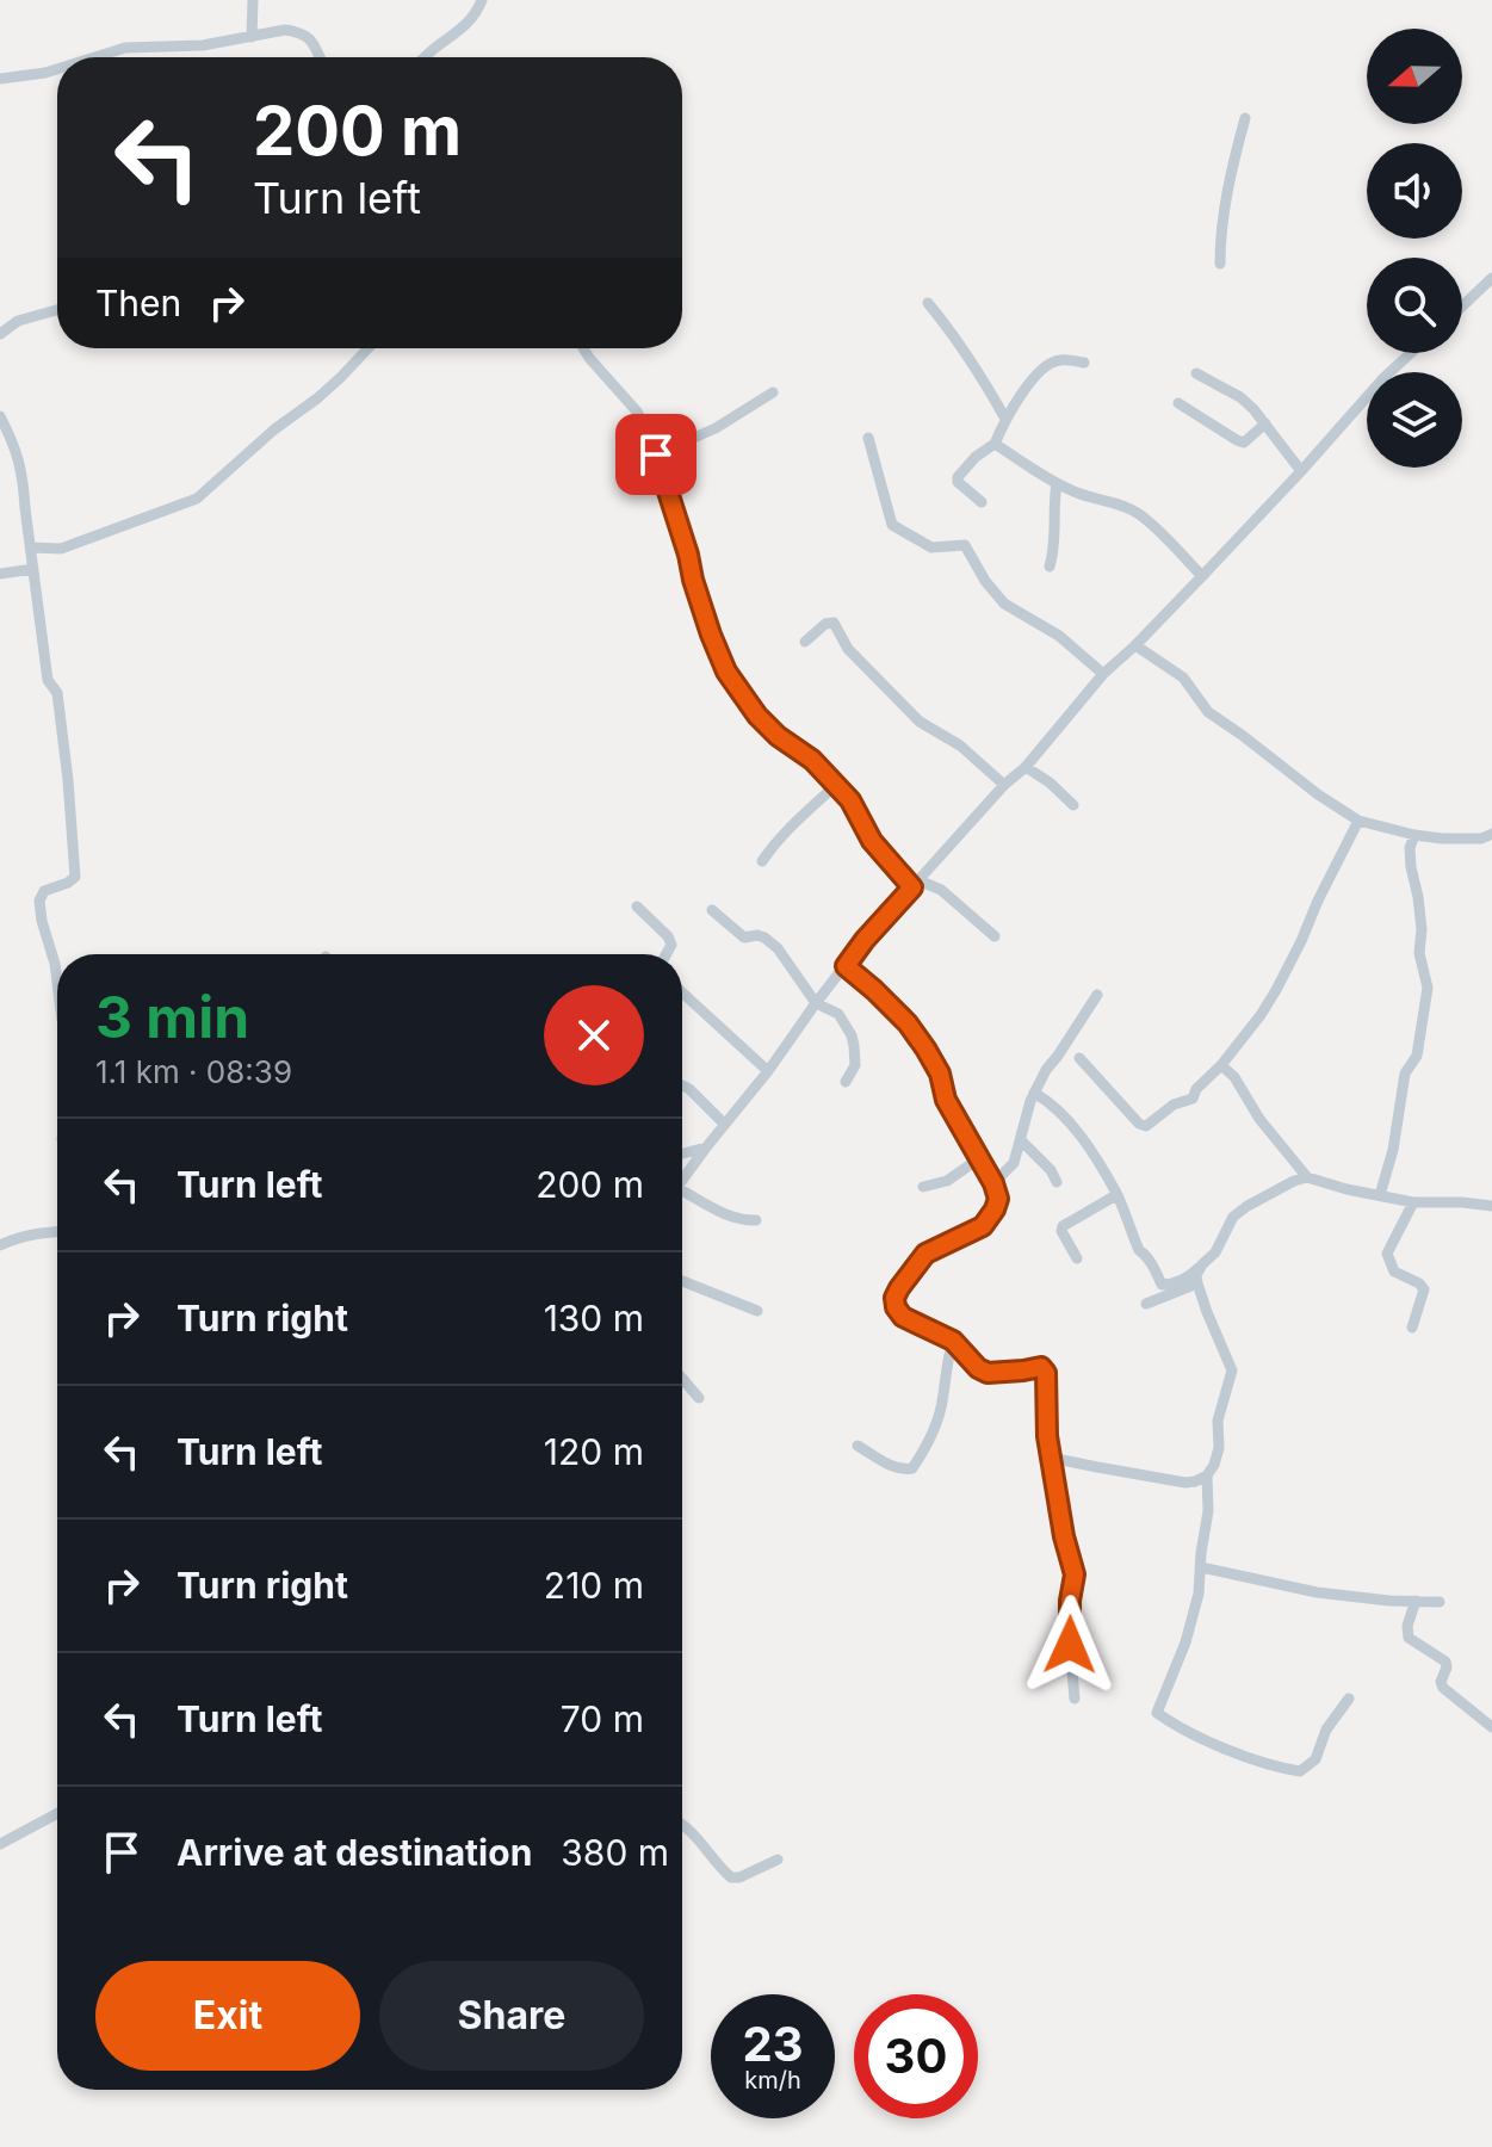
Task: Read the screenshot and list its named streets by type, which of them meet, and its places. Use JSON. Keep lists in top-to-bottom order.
{
  "north": "left",
  "page": {
    "turn": ["200 m", "Turn left"],
    "then": "Then",
    "heading": ["3 min", "1.1 km · 08:39"],
    "list": [
      {
        "name": "Turn left",
        "value": "200 m"
      },
      {
        "name": "Turn right",
        "value": "130 m"
      },
      {
        "name": "Turn left",
        "value": "120 m"
      },
      {
        "name": "Turn right",
        "value": "210 m"
      },
      {
        "name": "Turn left",
        "value": "70 m"
      },
      {
        "name": "Arrive at destination",
        "value": "380 m"
      }
    ],
    "buttons": ["Exit", "Share"],
    "speed": "23 km/h",
    "limit": "30"
  }
}
